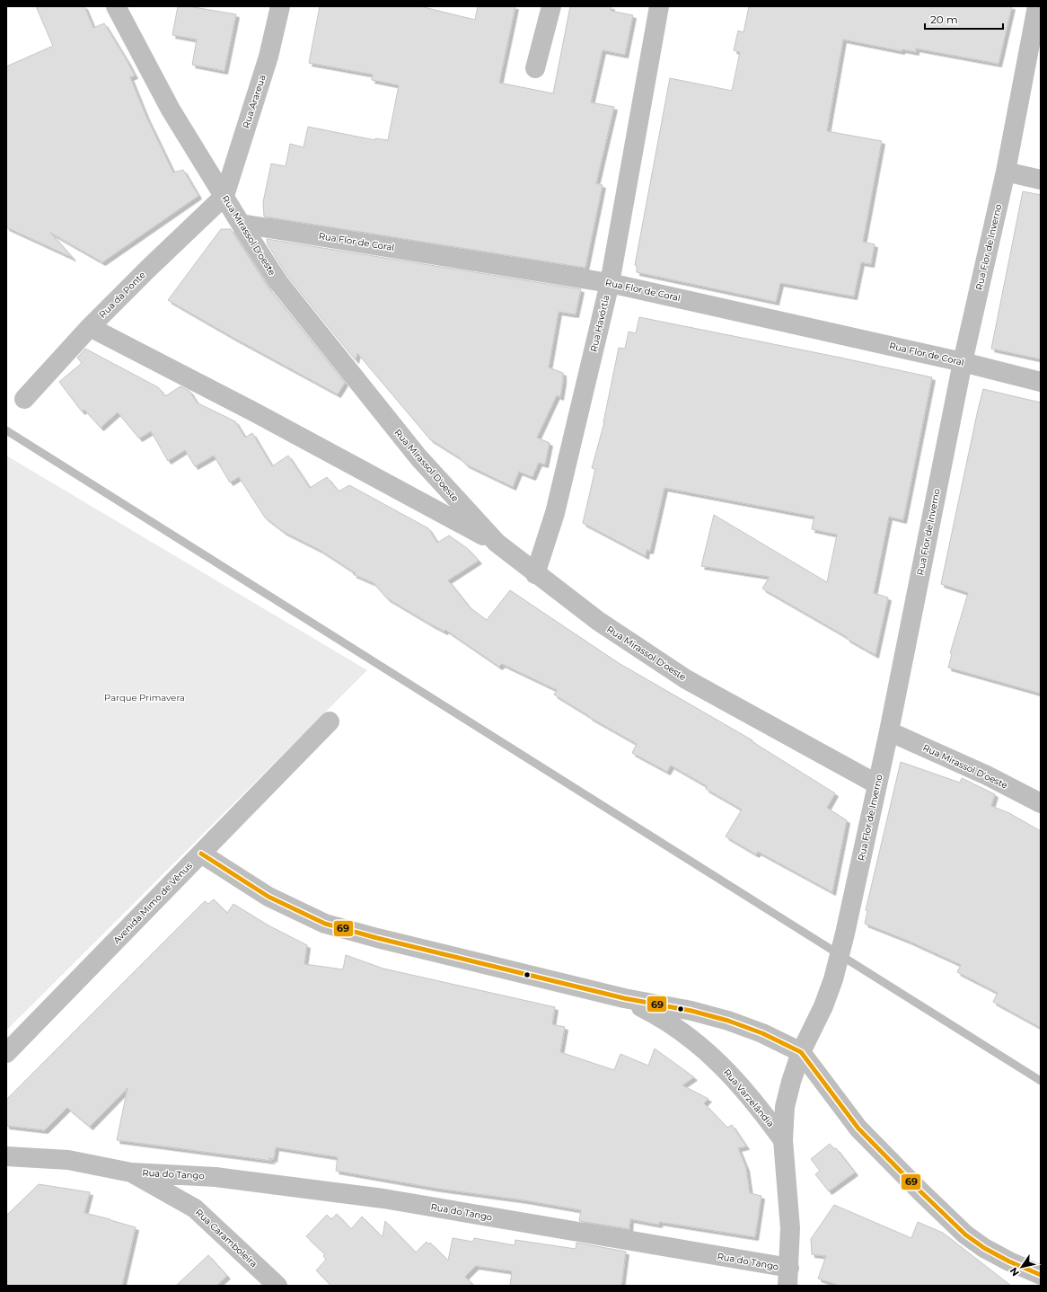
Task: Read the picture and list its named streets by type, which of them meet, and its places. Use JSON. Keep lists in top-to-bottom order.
{
  "streets": {
    "street": [
      "Rua Arareua",
      "Rua Mirassol D'oeste",
      "Rua Flor de Coral",
      "Rua Flor de Inverno",
      "Rua da Ponte",
      "Rua Havórtia",
      "Avenida Mimo de Vênus",
      "Rua Varzelândia",
      "Rua do Tango",
      "Rua Caramboleira"
    ]
  },
  "crossings": [
    ["Rua Arareua", "Rua Mirassol D'oeste"],
    ["Rua Arareua", "Rua da Ponte"],
    ["Rua Mirassol D'oeste", "Rua Flor de Coral"],
    ["Rua Mirassol D'oeste", "Rua Flor de Inverno"],
    ["Rua Mirassol D'oeste", "Rua da Ponte"],
    ["Rua Mirassol D'oeste", "Rua Havórtia"],
    ["Rua Flor de Coral", "Rua Flor de Inverno"],
    ["Rua Flor de Coral", "Rua Havórtia"],
    ["Rua Flor de Inverno", "Rua Varzelândia"],
    ["Rua Varzelândia", "Rua do Tango"],
    ["Rua do Tango", "Rua Caramboleira"]
  ],
  "parks": ["Parque Primavera"],
  "lines": ["transit line 69"],
  "scale_bar": "20 m",
  "north": "bottom left"
}
